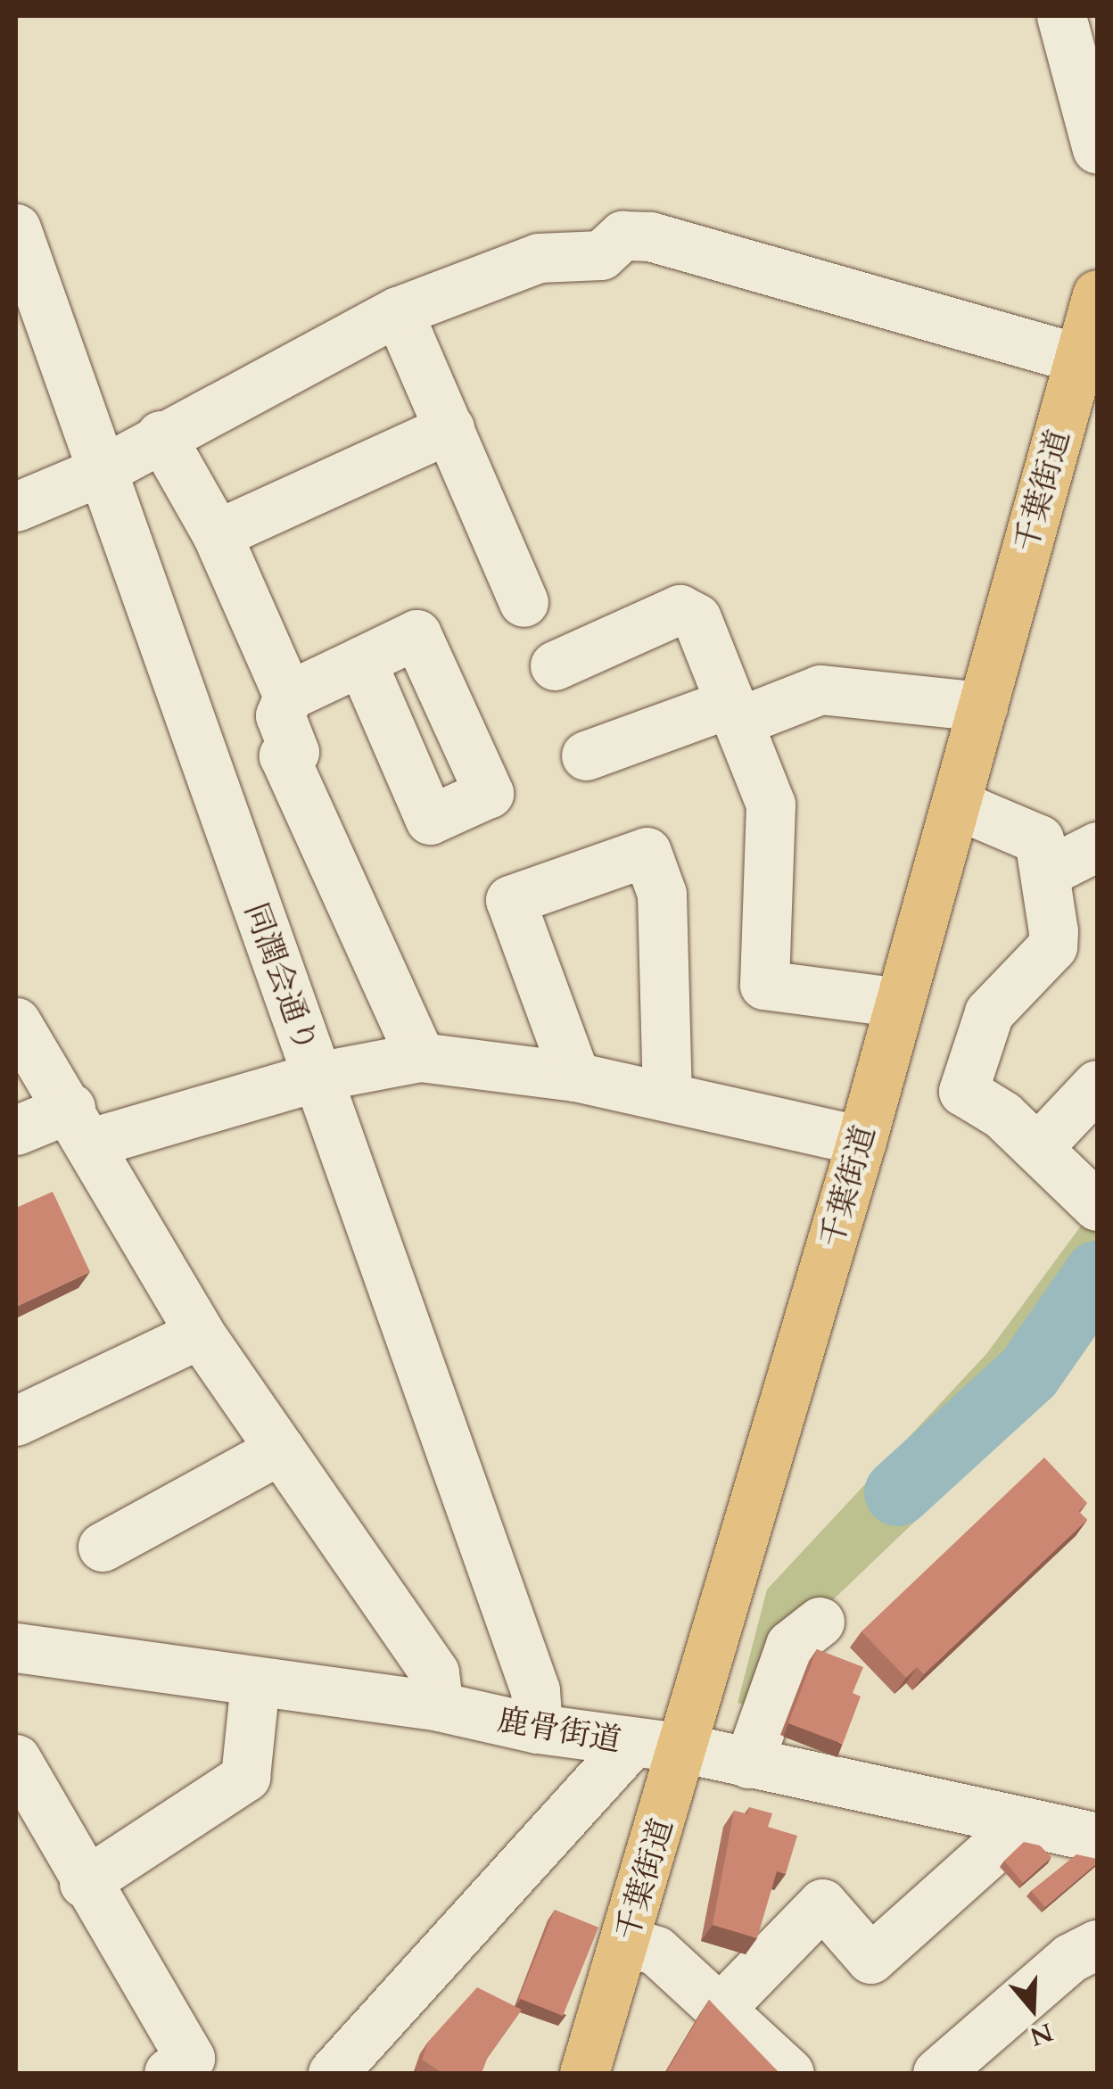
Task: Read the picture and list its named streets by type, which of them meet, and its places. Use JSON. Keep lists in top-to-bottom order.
{
  "streets": {
    "highway": ["千葉街道"],
    "street": ["同潤会通り", "鹿骨街道"]
  },
  "crossings": [
    ["千葉街道", "鹿骨街道"],
    ["同潤会通り", "鹿骨街道"]
  ],
  "north": "bottom"
}
